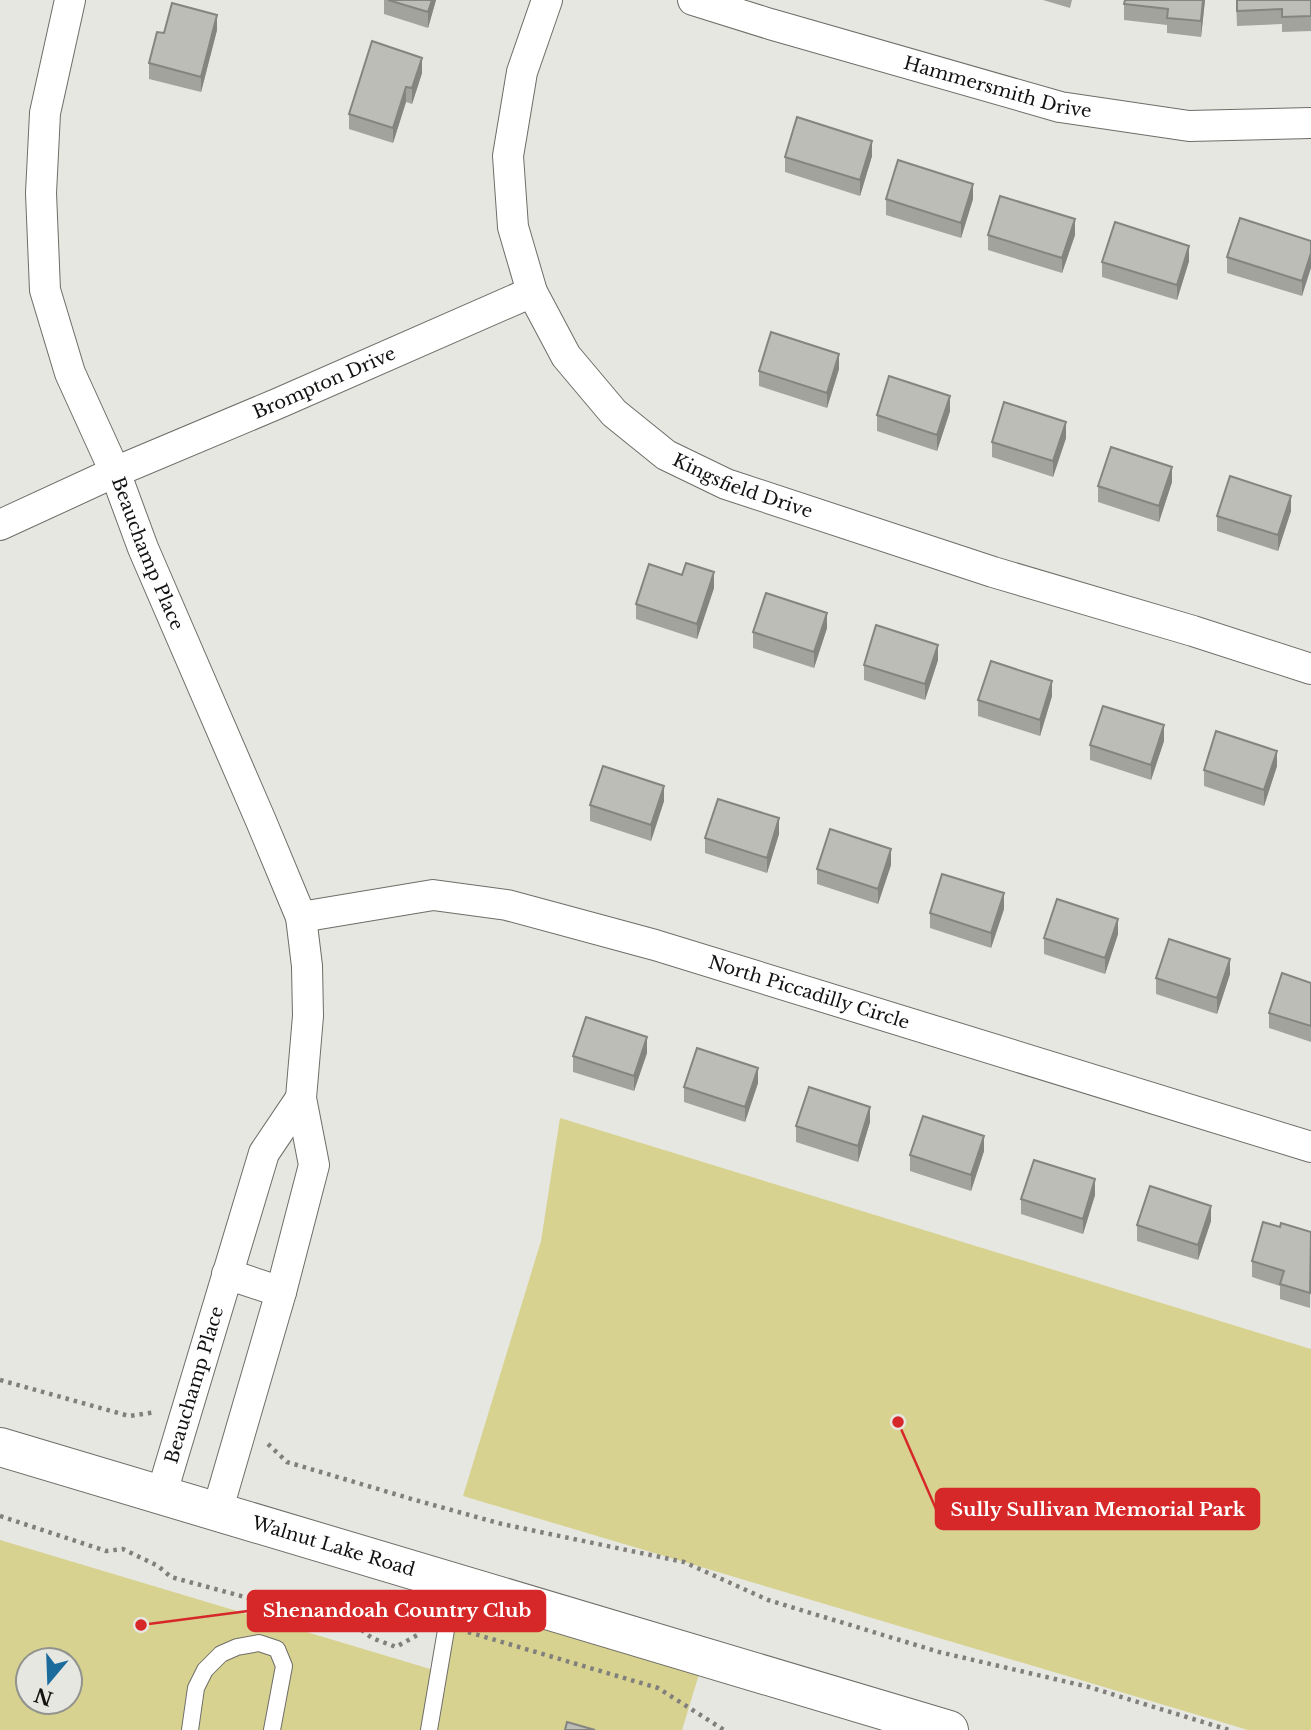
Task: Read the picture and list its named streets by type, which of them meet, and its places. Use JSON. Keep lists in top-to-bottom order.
{
  "streets": {
    "street": [
      "Hammersmith Drive",
      "Brompton Drive",
      "Kingsfield Drive",
      "Beauchamp Place",
      "North Piccadilly Circle",
      "Walnut Lake Road"
    ]
  },
  "crossings": [
    ["Brompton Drive", "Kingsfield Drive"],
    ["Brompton Drive", "Beauchamp Place"],
    ["Beauchamp Place", "North Piccadilly Circle"],
    ["Beauchamp Place", "Walnut Lake Road"]
  ],
  "places": ["Sully Sullivan Memorial Park", "Shenandoah Country Club"],
  "north": "bottom"
}
